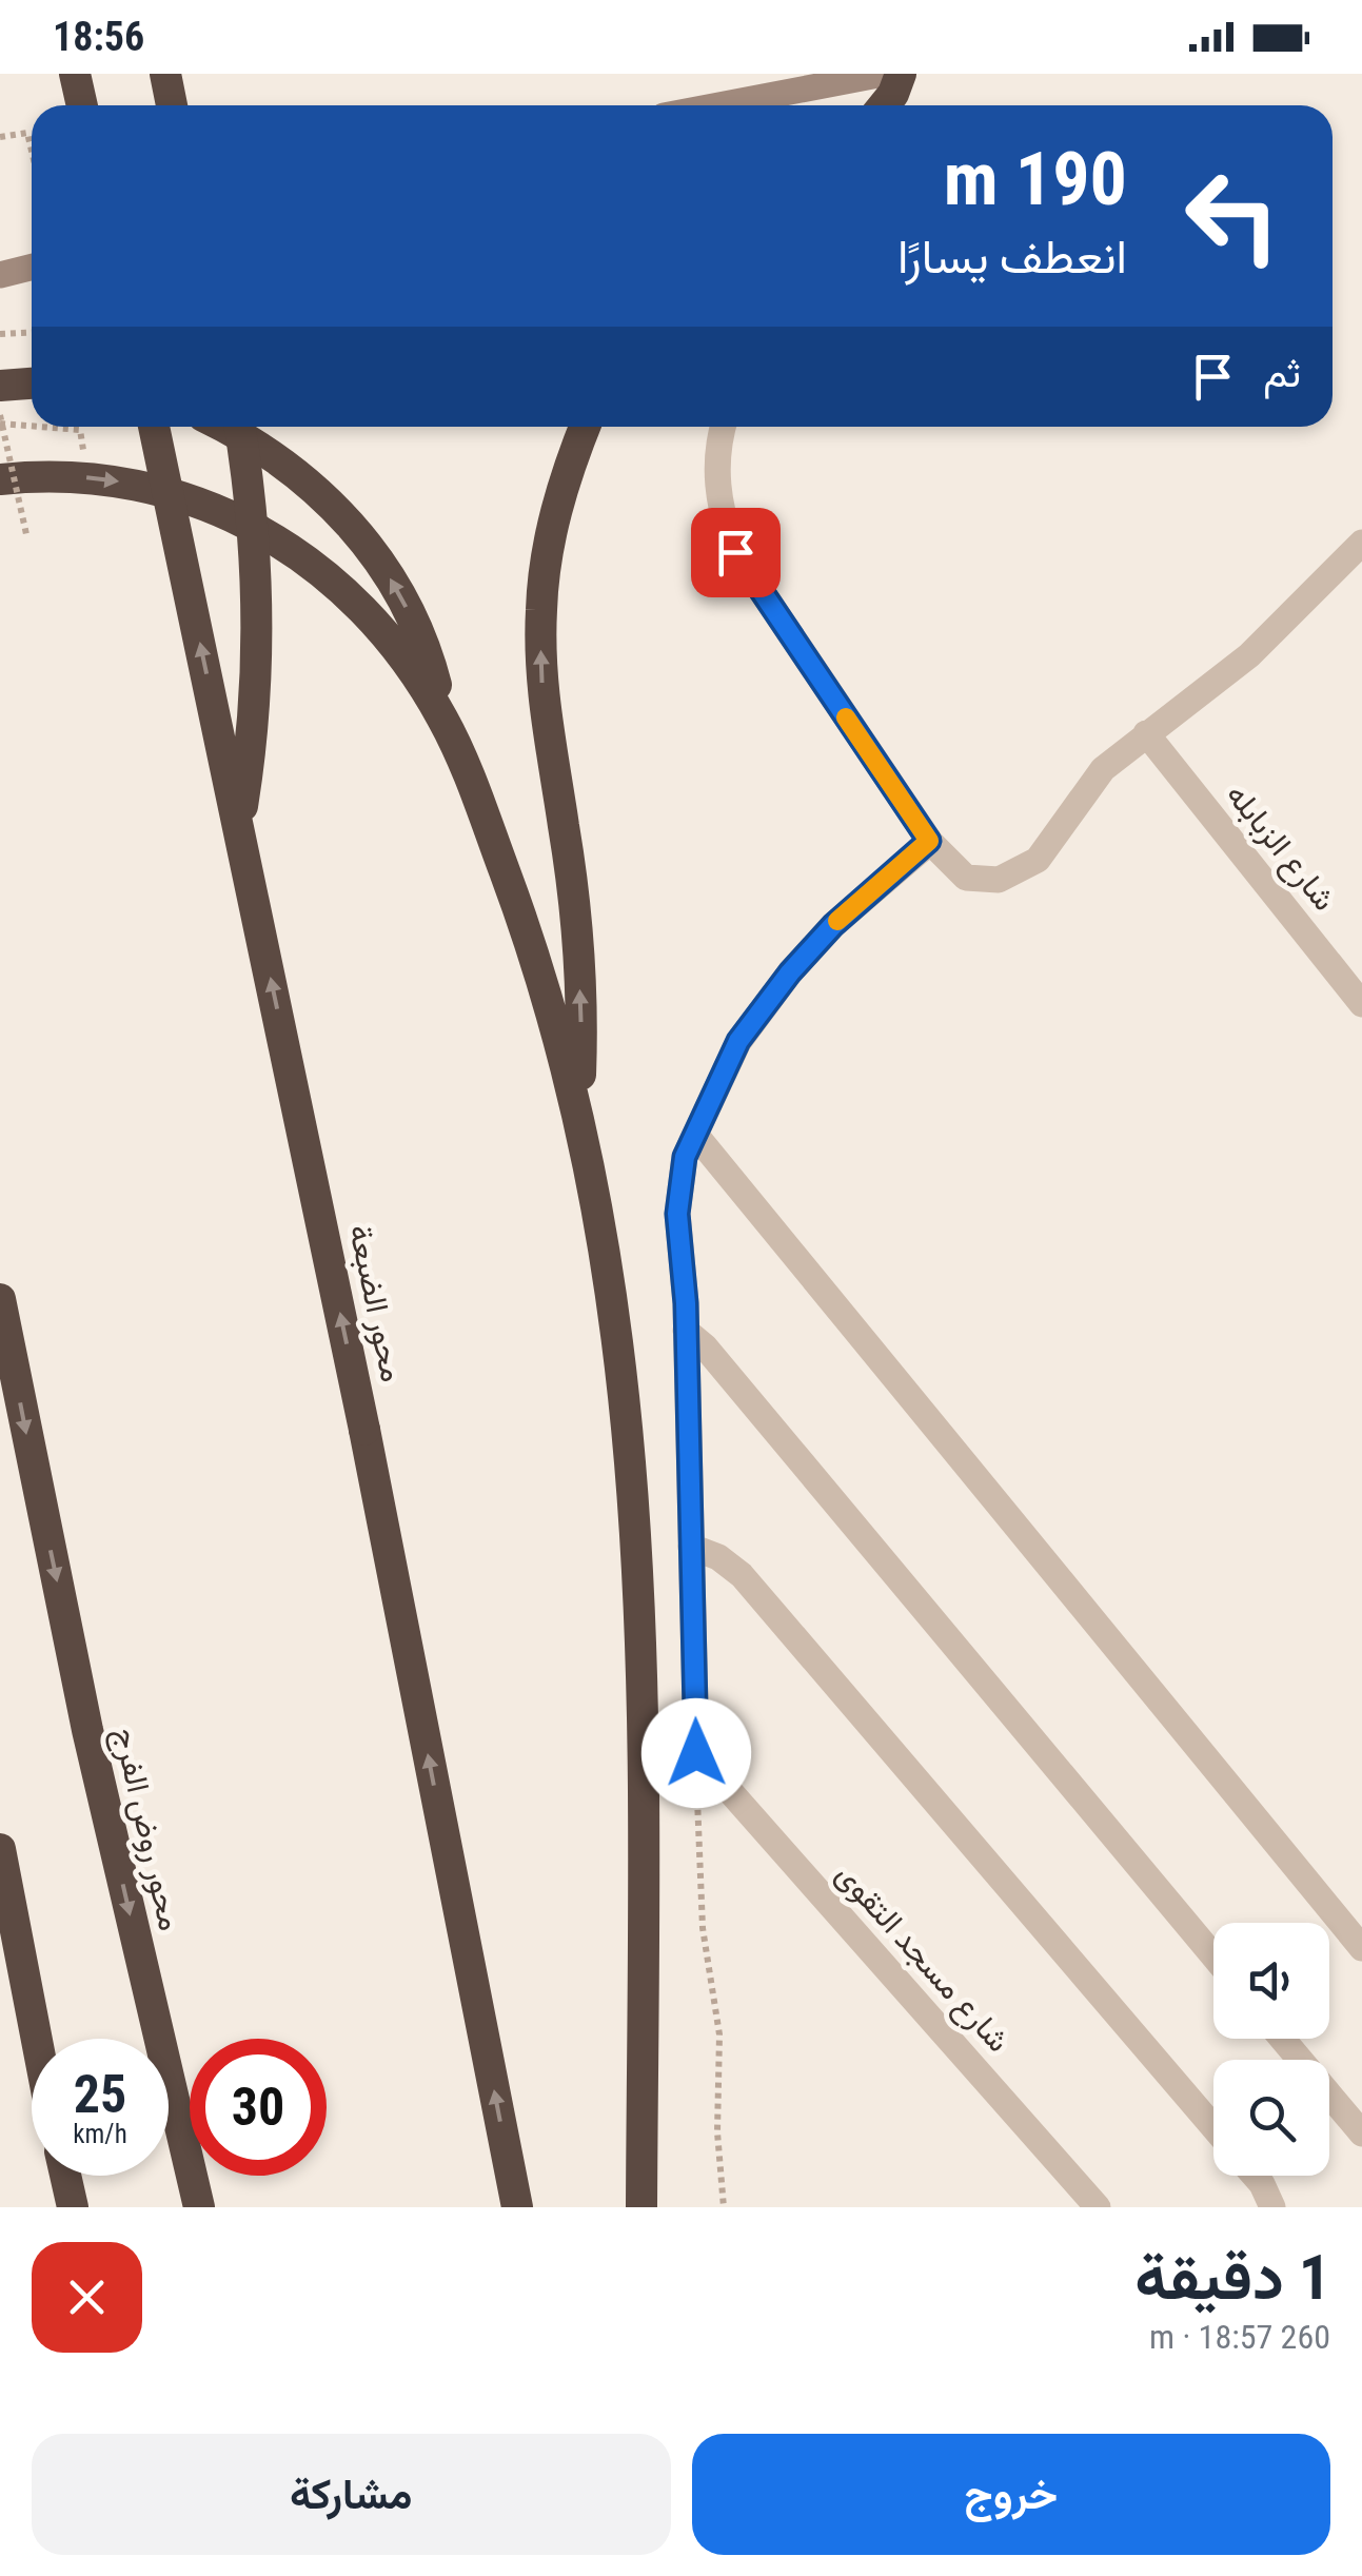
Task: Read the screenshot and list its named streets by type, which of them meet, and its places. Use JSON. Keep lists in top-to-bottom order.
{
  "streets": {
    "highway": ["محور الضبعة", "محور روض الفرج"],
    "street": ["شارع الزبابله", "شارع مسجد التقوى"]
  },
  "one_way": ["محور روض الفرج"],
  "page": {
    "status": "18:56",
    "turn": ["190 m", "انعطف يسارًا"],
    "then": "ثم",
    "speed": "25 km/h",
    "limit": "30",
    "heading": ["1 دقيقة", "260 m · 18:57"],
    "buttons": ["خروج", "مشاركة"]
  }
}
